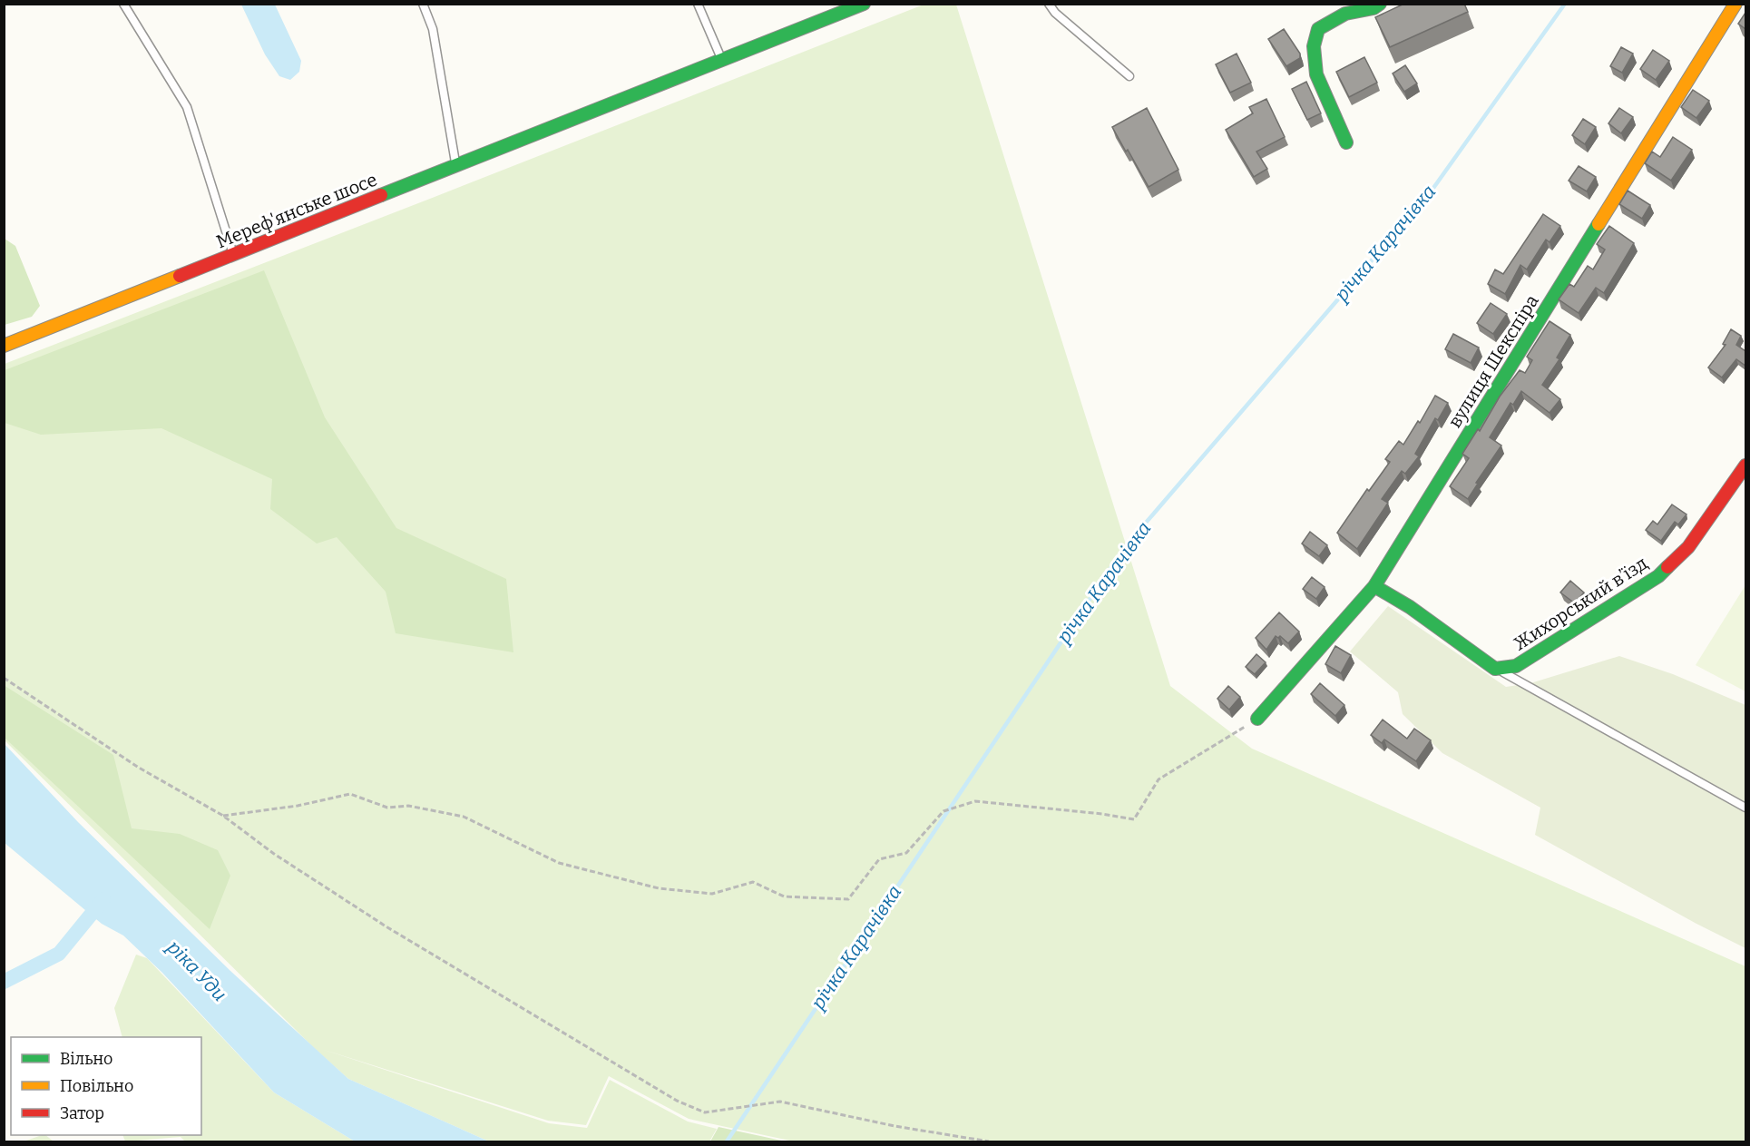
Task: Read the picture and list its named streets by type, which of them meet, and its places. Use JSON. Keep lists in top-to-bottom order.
{
  "streets": {
    "main road": ["Мереф'янське шосе", "вулиця Шекспіра", "Жихорський в’їзд"]
  },
  "water": ["річка Карачівка", "ріка Уди"],
  "legend": ["Вільно", "Повільно", "Затор"]
}
